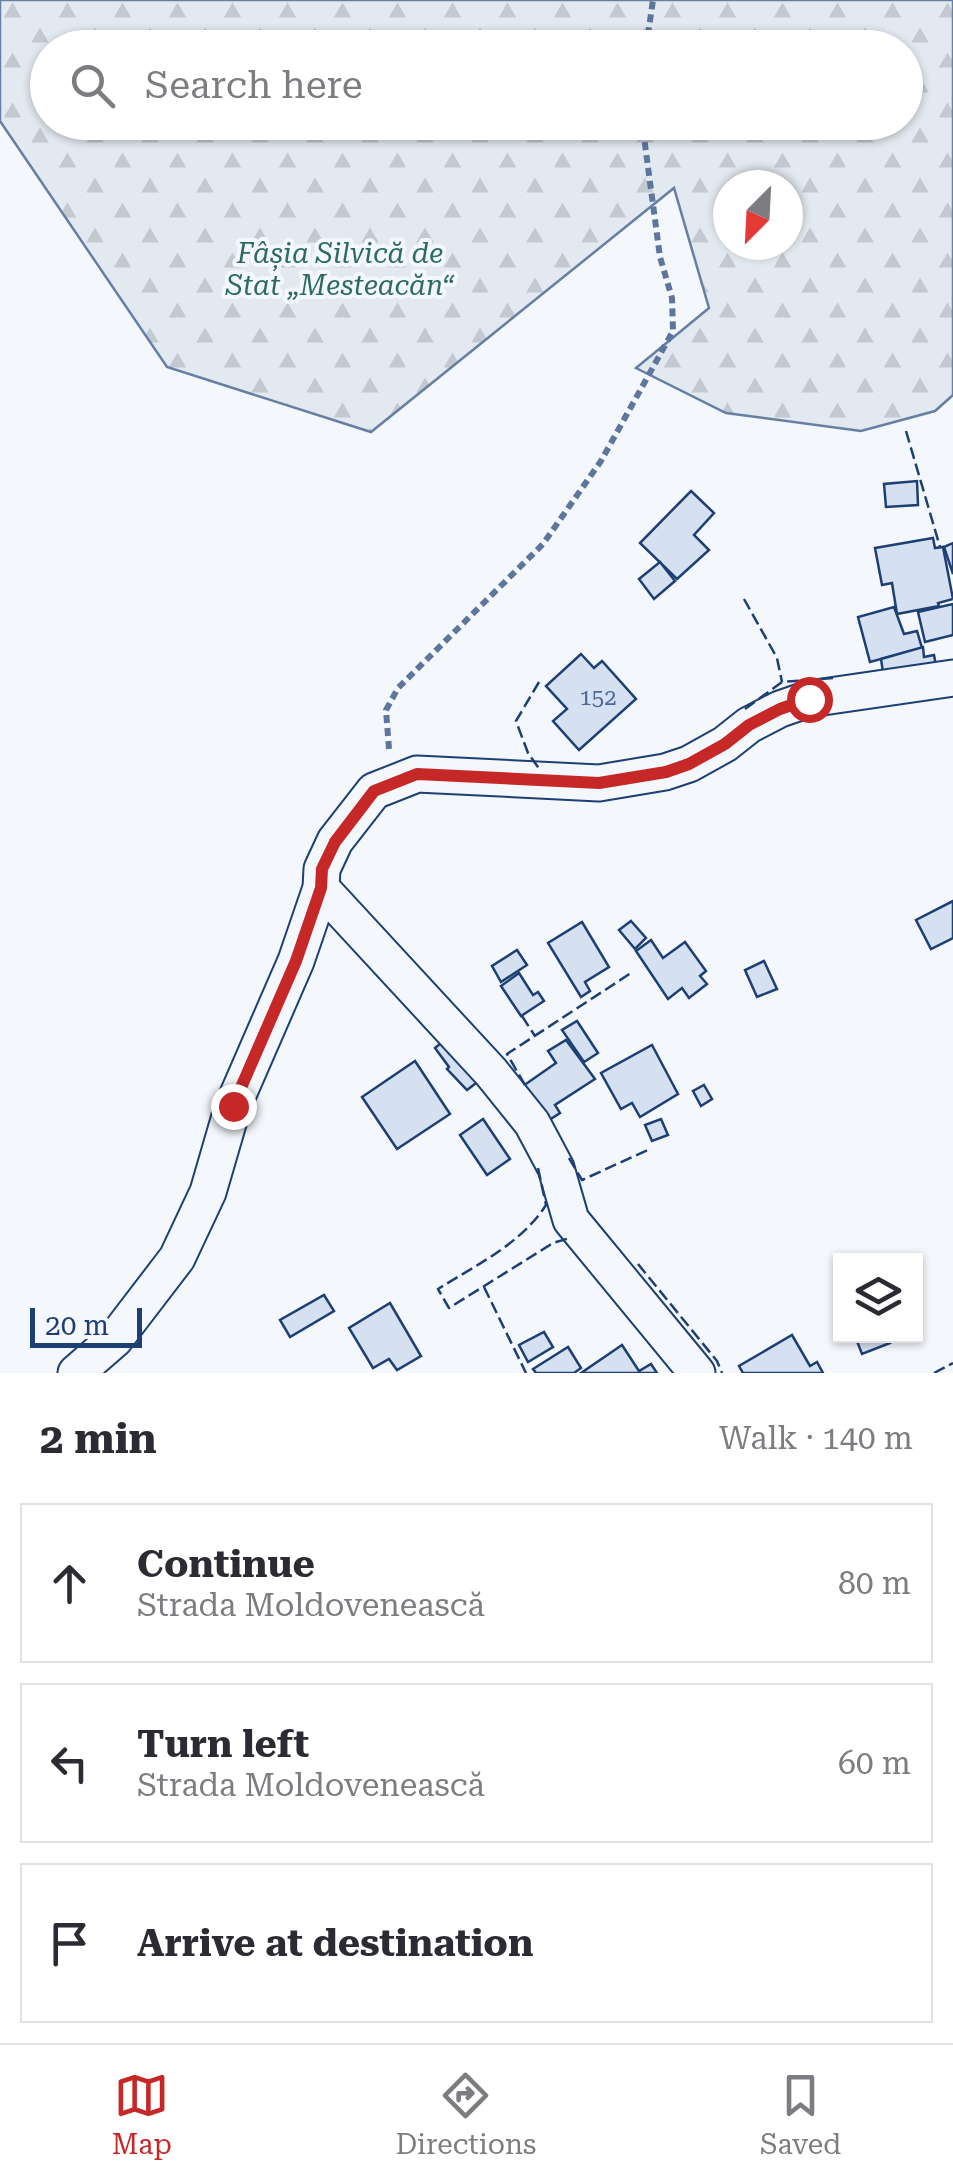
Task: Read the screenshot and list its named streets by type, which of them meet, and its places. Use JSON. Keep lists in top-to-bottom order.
{
  "parks": ["Fâșia Silvică de Stat „Mesteacăn“"],
  "house_numbers": ["152"],
  "scale_bar": "20 m",
  "north": "bottom left",
  "page": {
    "search": "Search here",
    "scale": "20 m",
    "heading": ["2 min", "Walk · 140 m"],
    "list": [
      ["Continue", "Strada Moldovenească", "80 m"],
      ["Turn left", "Strada Moldovenească", "60 m"],
      "Arrive at destination"
    ],
    "nav": ["Map", "Directions", "Saved"]
  }
}
